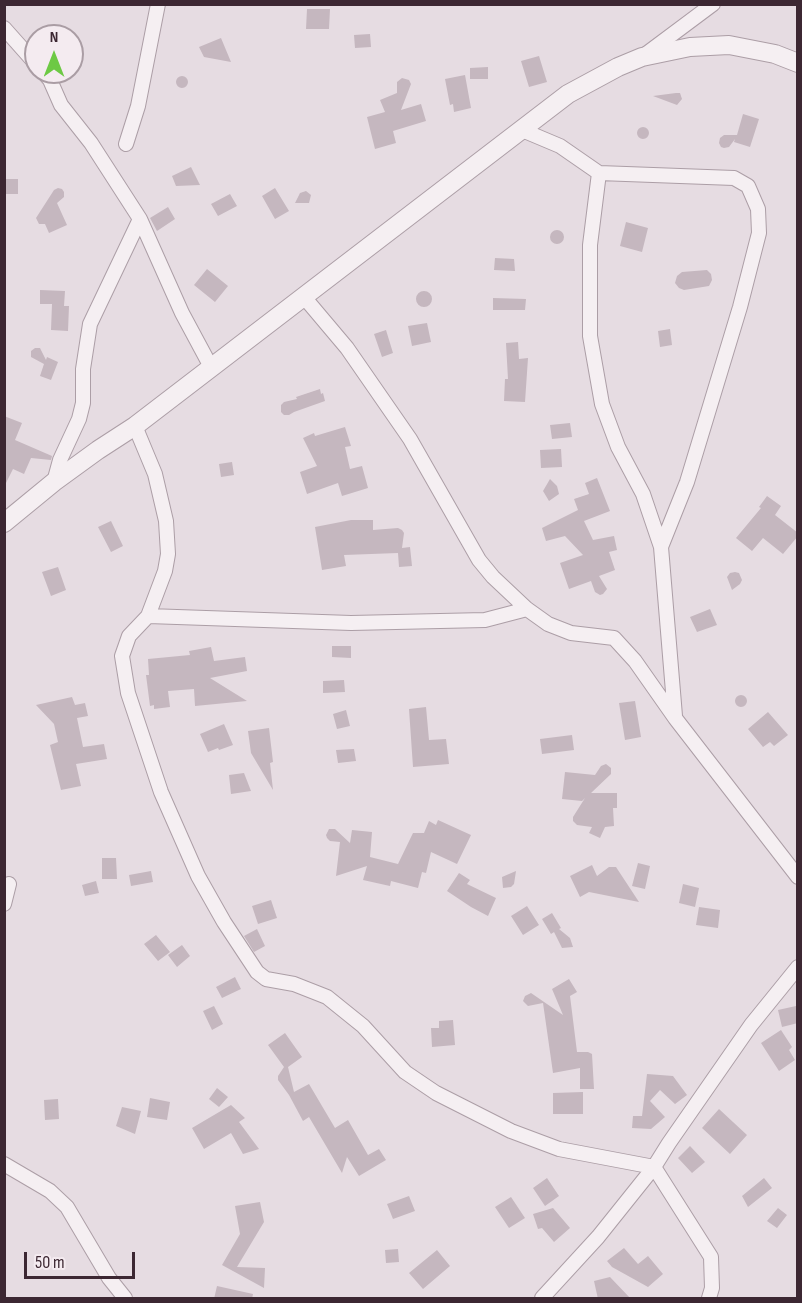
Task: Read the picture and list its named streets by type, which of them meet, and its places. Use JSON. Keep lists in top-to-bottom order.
{
  "scale_bar": "50 m",
  "north": "top"
}
